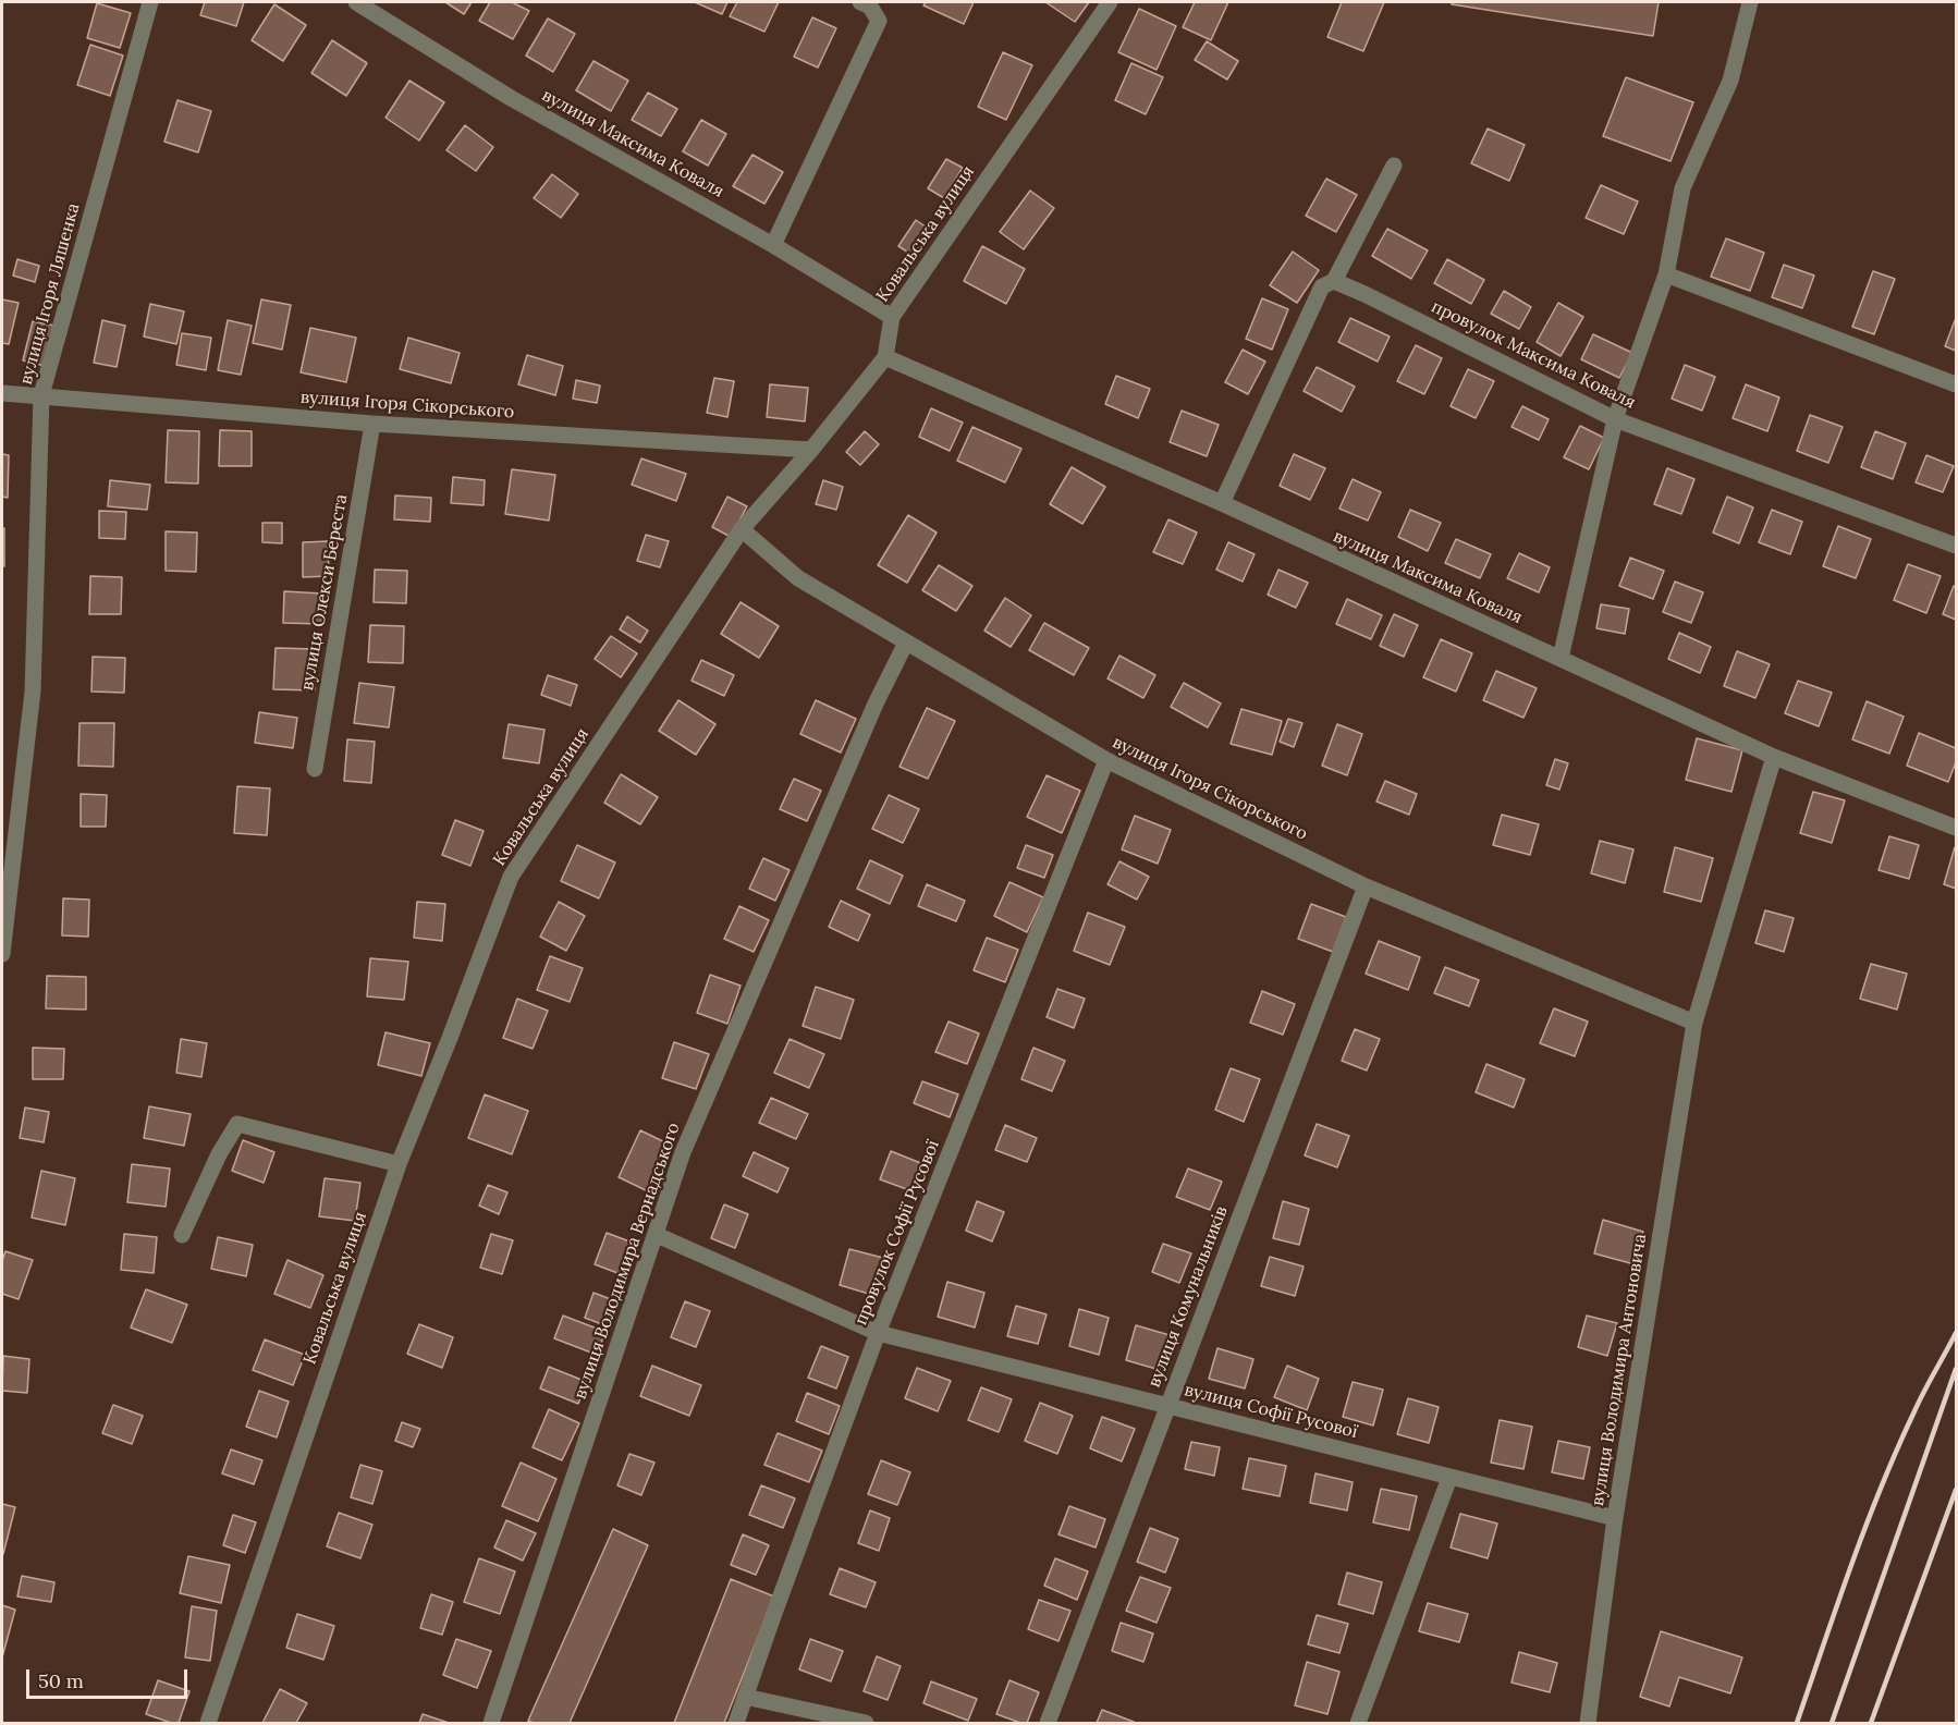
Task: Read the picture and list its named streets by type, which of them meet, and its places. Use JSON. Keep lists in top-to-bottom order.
{
  "streets": {
    "street": [
      "вулиця Максима Коваля",
      "Ковальська вулиця",
      "вулиця Ігоря Ляшенка",
      "провулок Максима Коваля",
      "вулиця Ігоря Сікорського",
      "вулиця Олекси Береста",
      "провулок Софії Русової",
      "вулиця Володимира Вернадського",
      "вулиця Комунальників",
      "вулиця Володимира Антоновича",
      "вулиця Софії Русової"
    ]
  },
  "crossings": [
    ["вулиця Максима Коваля", "Ковальська вулиця"],
    ["вулиця Максима Коваля", "вулиця Володимира Антоновича"],
    ["Ковальська вулиця", "вулиця Ігоря Сікорського"],
    ["вулиця Ігоря Ляшенка", "вулиця Ігоря Сікорського"],
    ["вулиця Ігоря Сікорського", "вулиця Олекси Береста"],
    ["вулиця Ігоря Сікорського", "провулок Софії Русової"],
    ["вулиця Ігоря Сікорського", "вулиця Володимира Вернадського"],
    ["вулиця Ігоря Сікорського", "вулиця Комунальників"],
    ["вулиця Ігоря Сікорського", "вулиця Володимира Антоновича"],
    ["провулок Софії Русової", "вулиця Софії Русової"],
    ["вулиця Володимира Вернадського", "вулиця Софії Русової"],
    ["вулиця Комунальників", "вулиця Софії Русової"],
    ["вулиця Володимира Антоновича", "вулиця Софії Русової"]
  ],
  "scale_bar": "50 m"
}
